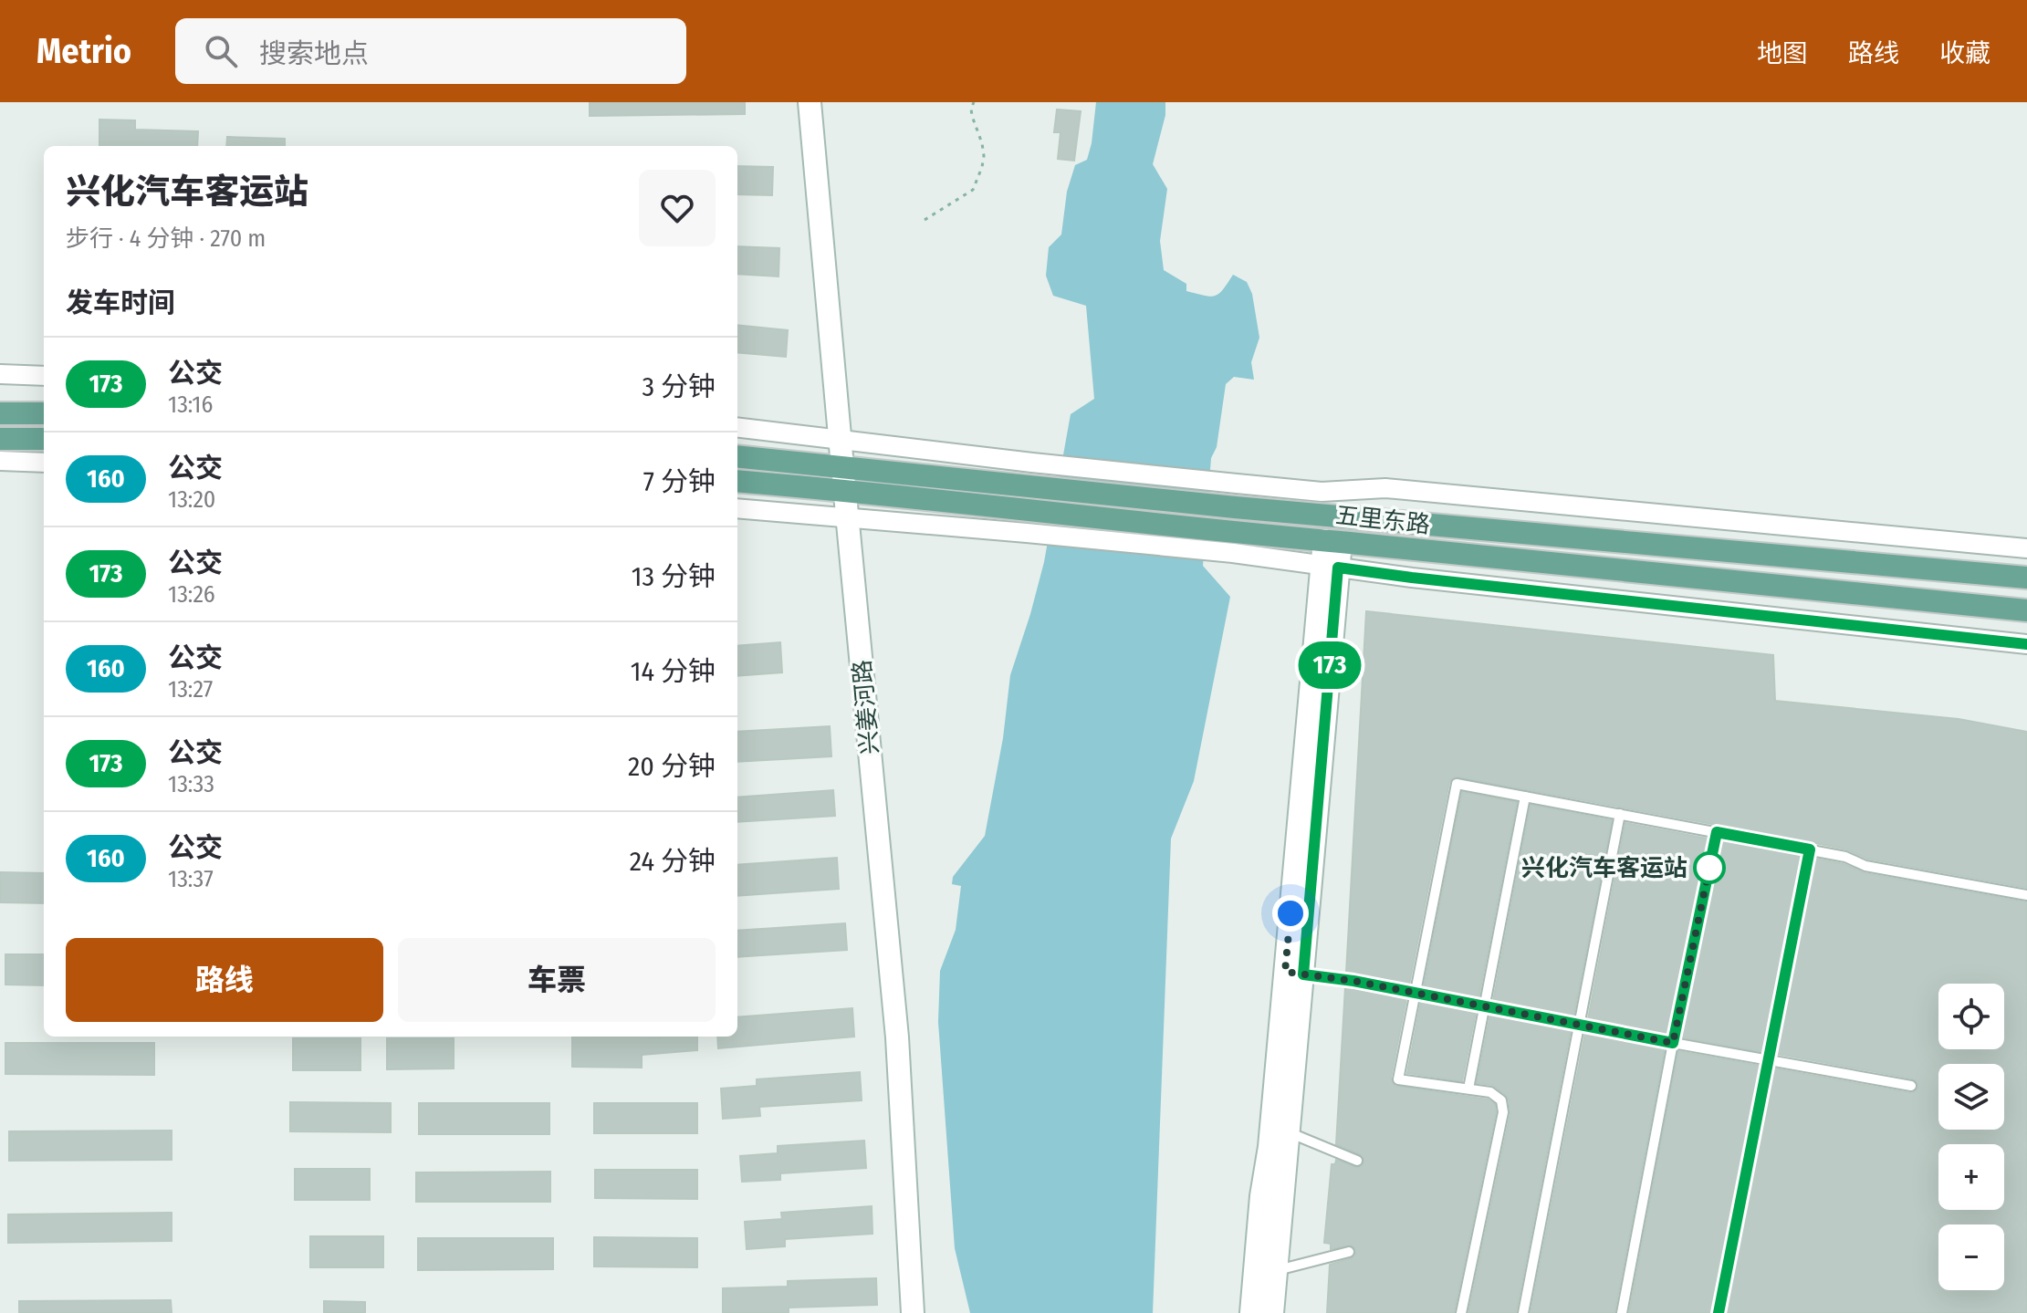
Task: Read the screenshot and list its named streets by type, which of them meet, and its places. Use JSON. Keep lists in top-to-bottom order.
{
  "streets": {
    "main road": ["五里东路"],
    "street": ["兴姜河路"]
  },
  "crossings": [
    ["五里东路", "兴姜河路"]
  ],
  "places": ["兴化汽车客运站"],
  "lines": ["bus line 173"],
  "page": {
    "header": "Metrio",
    "search": "搜索地点",
    "nav": ["地图", "路线", "收藏"],
    "on_map": "173",
    "heading": [
      ["兴化汽车客运站", "步行 · 4 分钟 · 270 m"],
      "发车时间"
    ],
    "list": [
      {
        "mark": "173",
        "name": "公交",
        "note": "13:16",
        "value": "3 分钟"
      },
      {
        "mark": "160",
        "name": "公交",
        "note": "13:20",
        "value": "7 分钟"
      },
      {
        "mark": "173",
        "name": "公交",
        "note": "13:26",
        "value": "13 分钟"
      },
      {
        "mark": "160",
        "name": "公交",
        "note": "13:27",
        "value": "14 分钟"
      },
      {
        "mark": "173",
        "name": "公交",
        "note": "13:33",
        "value": "20 分钟"
      },
      {
        "mark": "160",
        "name": "公交",
        "note": "13:37",
        "value": "24 分钟"
      }
    ],
    "buttons": ["路线", "车票"],
    "map_buttons": ["+", "−"]
  }
}
